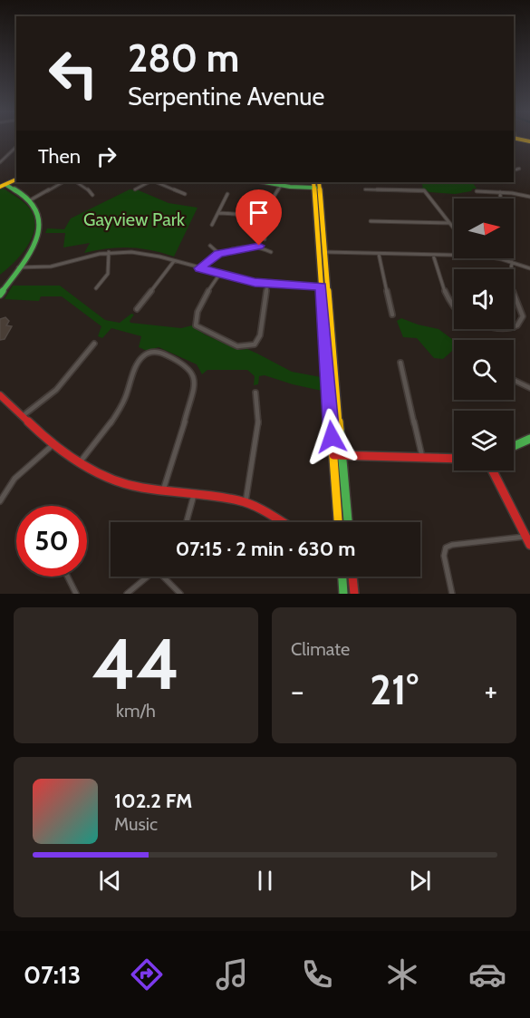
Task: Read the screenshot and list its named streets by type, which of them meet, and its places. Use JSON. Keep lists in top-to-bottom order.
{
  "parks": ["Gayview Park"],
  "north": "right",
  "page": {
    "turn": ["280 m", "Serpentine Avenue"],
    "then": "Then",
    "limit": "50",
    "trip": "07:15 · 2 min · 630 m",
    "tile": [
      ["44", "km/h"],
      "Climate"
    ],
    "heat": ["−", "21°", "+"],
    "song": ["102.2 FM", "Music"],
    "tabs": "07:13"
  }
}
